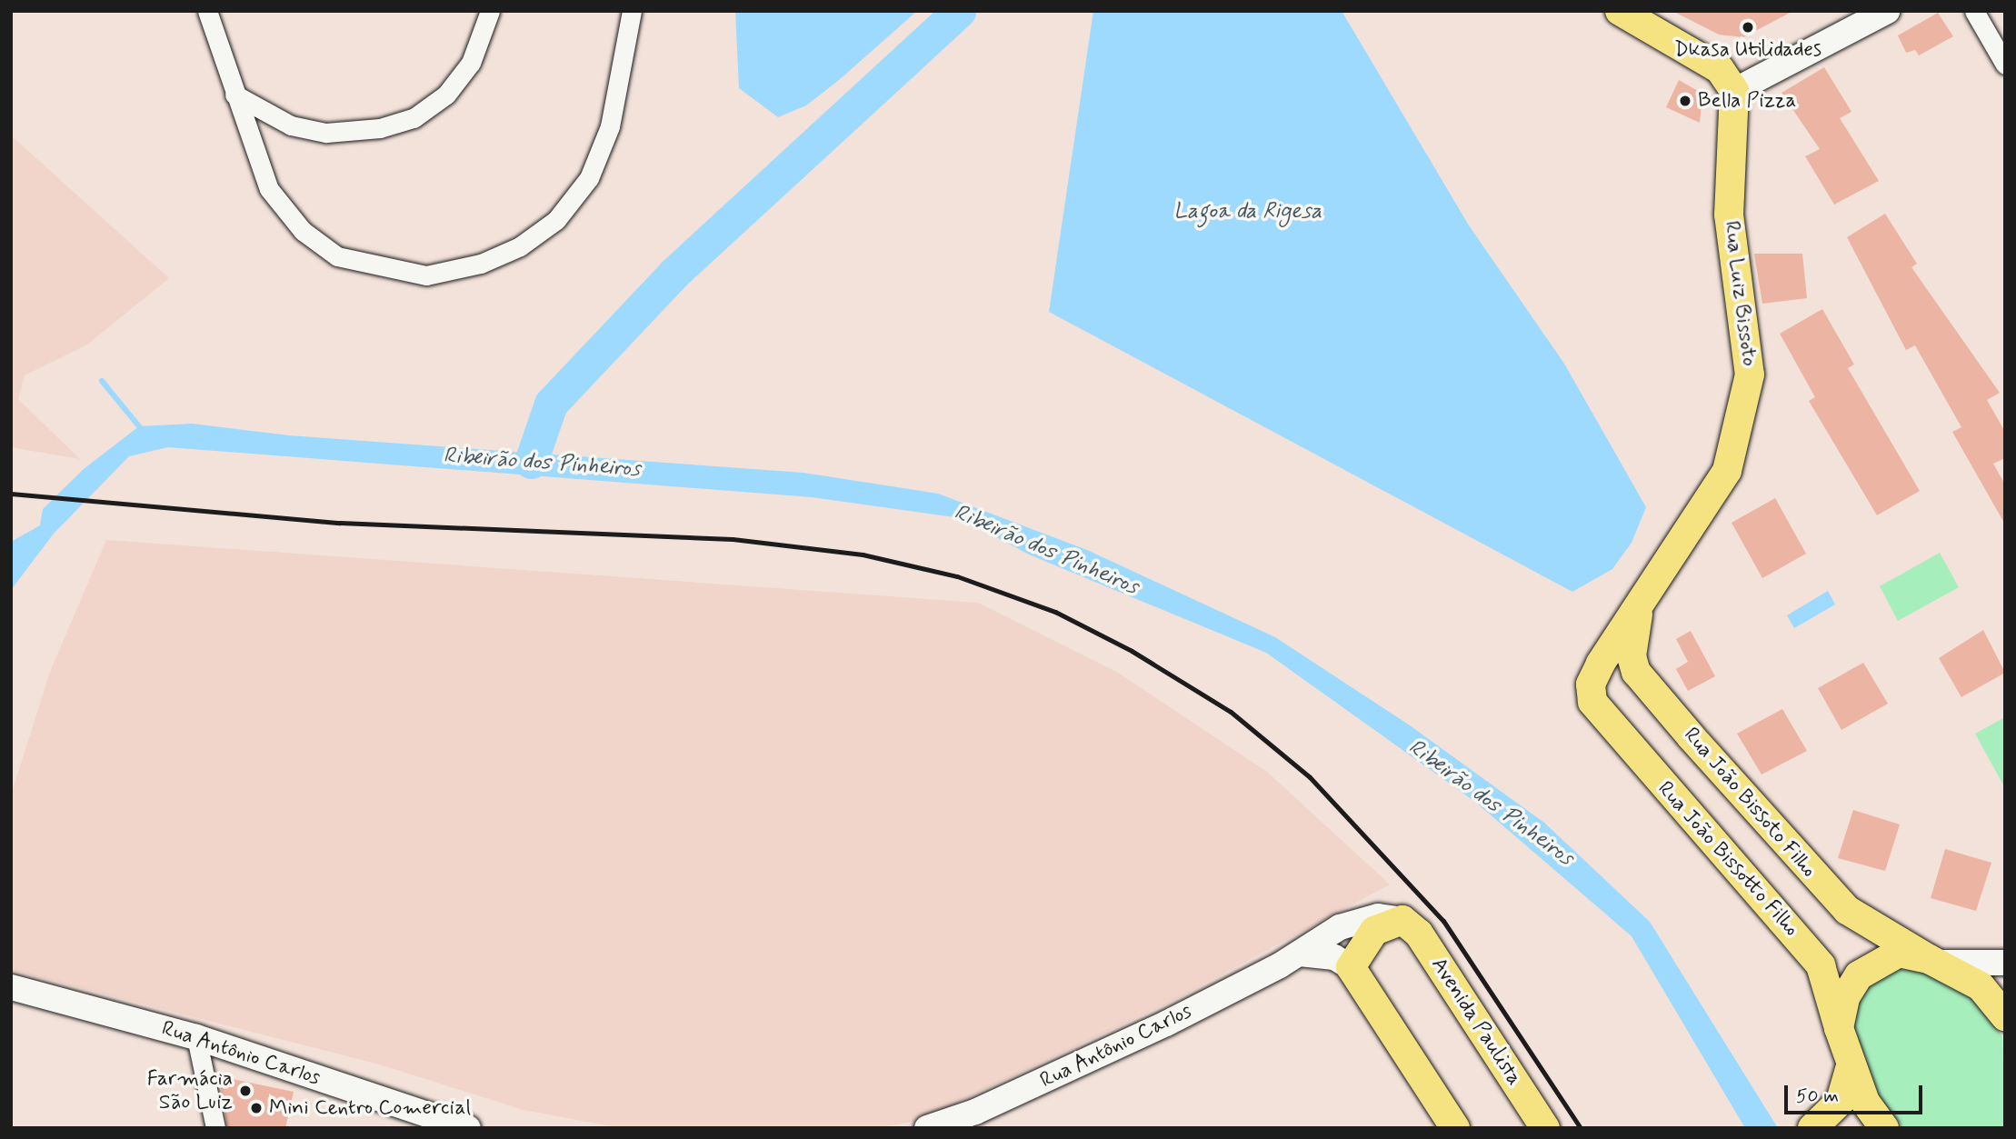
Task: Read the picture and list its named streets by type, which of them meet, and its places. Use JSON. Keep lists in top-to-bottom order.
{
  "streets": {
    "main road": [
      "Rua Luiz Bissoto",
      "Rua João Bissoto Filho",
      "Rua João Bissotto Filho",
      "Avenida Paulista",
      "Rua Antônio Carlos"
    ]
  },
  "crossings": [
    ["Rua Luiz Bissoto", "Rua João Bissotto Filho"],
    ["Rua João Bissoto Filho", "Rua João Bissotto Filho"],
    ["Avenida Paulista", "Rua Antônio Carlos"]
  ],
  "water": ["Lagoa da Rigesa", "Ribeirão dos Pinheiros"],
  "places": [
    "Dkasa Utilidades",
    "Bella Pizza",
    "Farmácia São Luiz",
    "Mini Centro Comercial"
  ],
  "scale_bar": "50 m"
}
